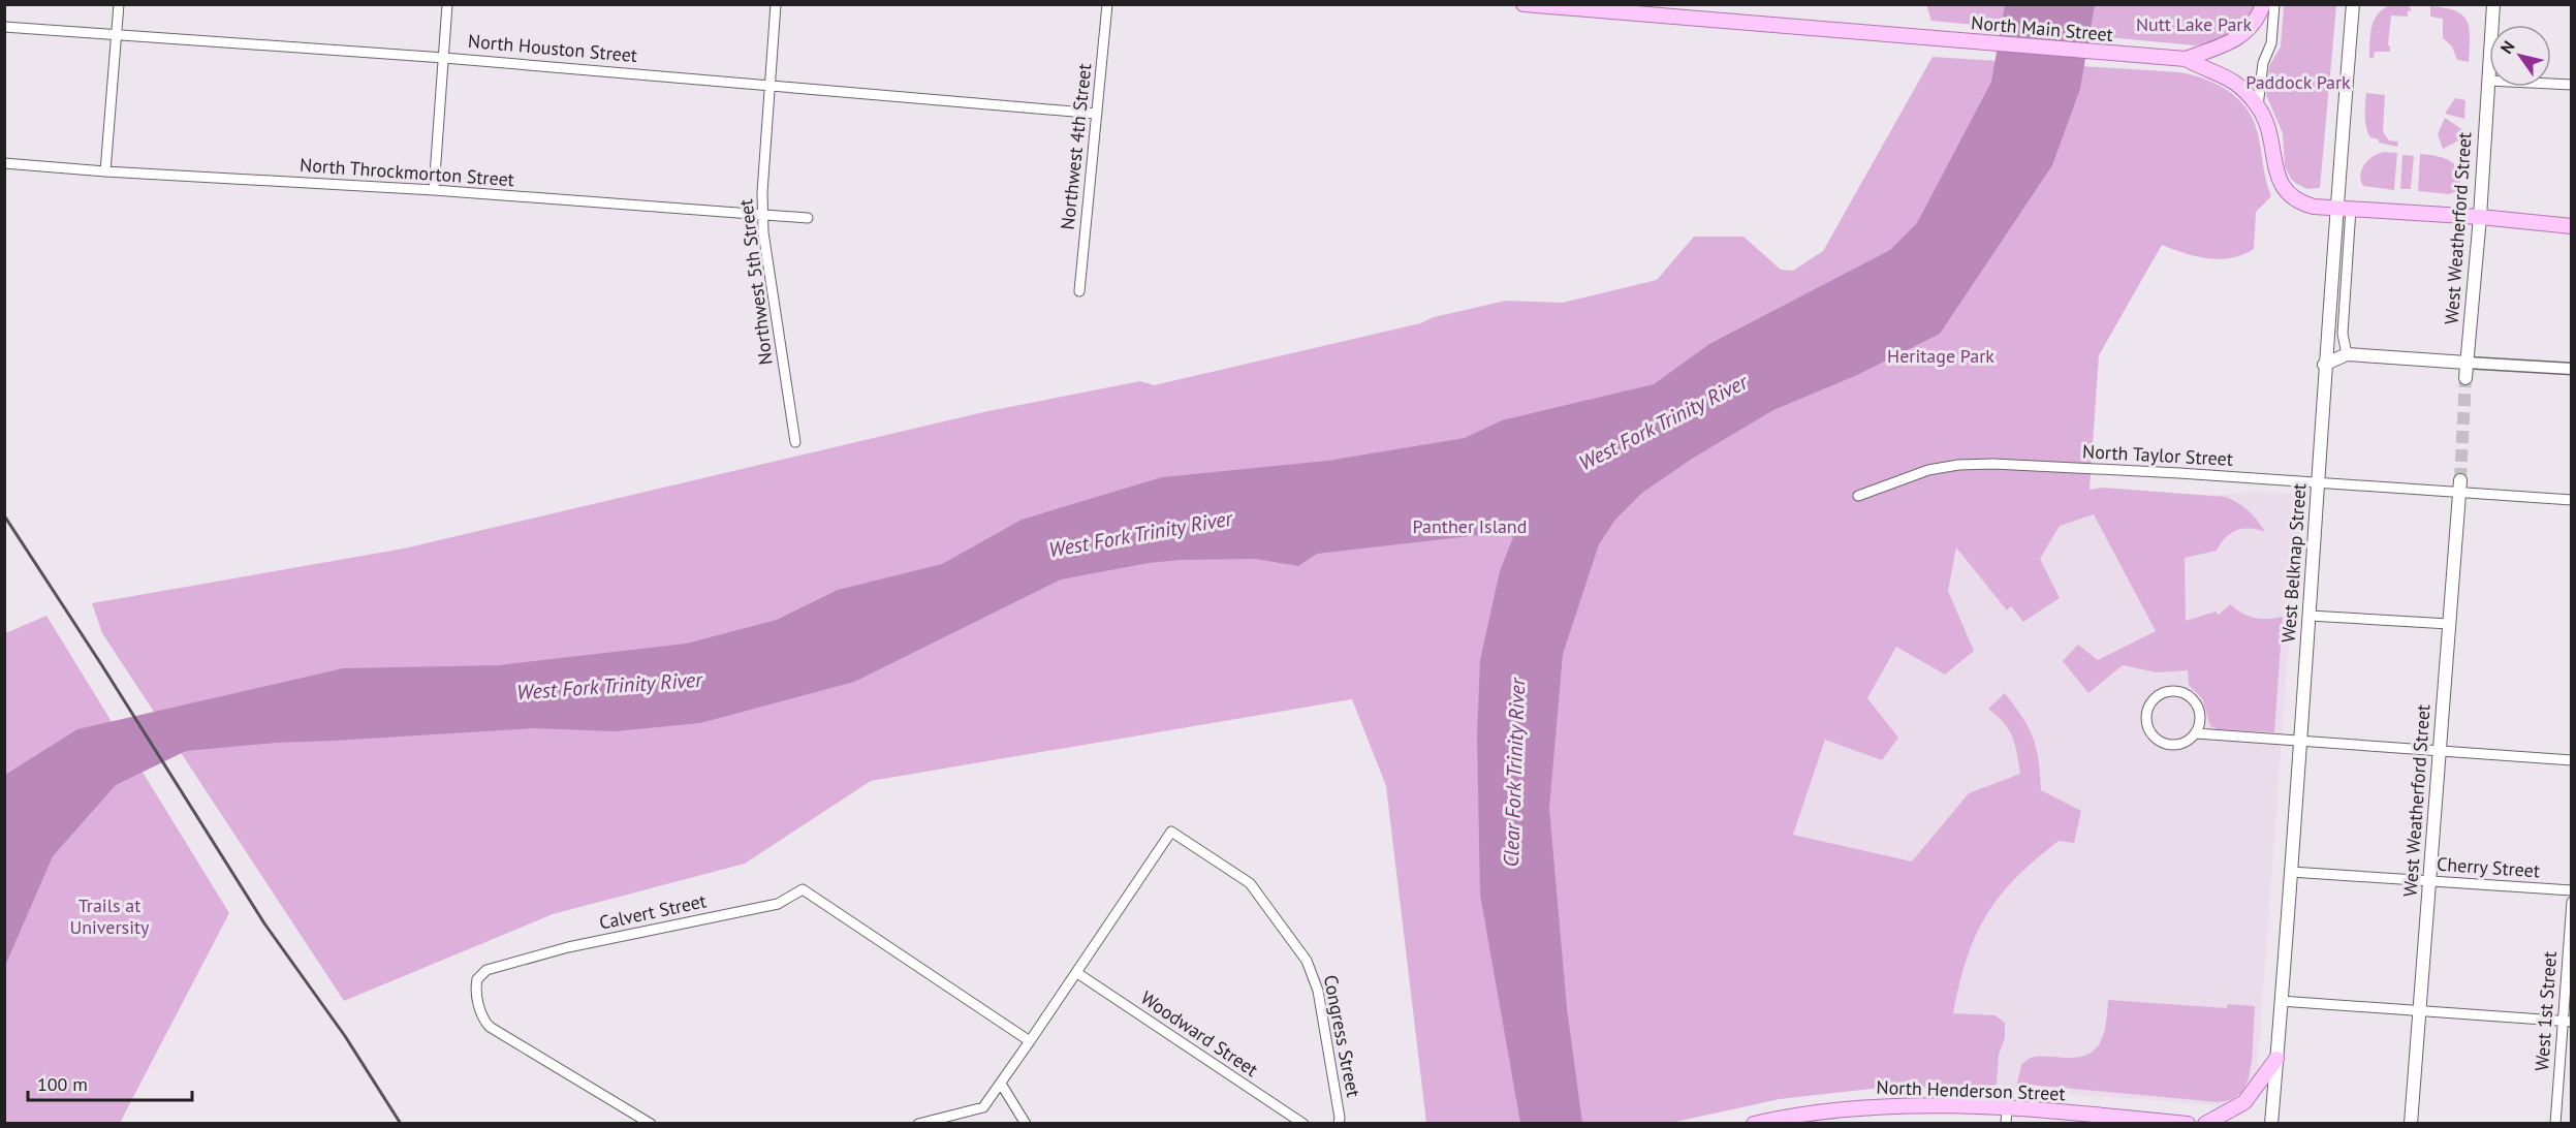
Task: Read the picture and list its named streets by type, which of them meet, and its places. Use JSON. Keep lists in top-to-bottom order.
{
  "streets": {
    "main road": [
      "North Main Street",
      "West Weatherford Street",
      "West Belknap Street",
      "North Henderson Street"
    ],
    "street": [
      "North Houston Street",
      "Northwest 4th Street",
      "North Throckmorton Street",
      "Northwest 5th Street",
      "North Taylor Street",
      "Cherry Street",
      "Calvert Street",
      "West 1st Street",
      "Woodward Street",
      "Congress Street"
    ]
  },
  "crossings": [
    ["North Houston Street", "Northwest 4th Street"],
    ["North Houston Street", "Northwest 5th Street"],
    ["North Throckmorton Street", "Northwest 5th Street"],
    ["West Weatherford Street", "North Taylor Street"],
    ["West Weatherford Street", "Cherry Street"],
    ["North Taylor Street", "West Belknap Street"],
    ["West Belknap Street", "Cherry Street"],
    ["Woodward Street", "Congress Street"]
  ],
  "water": ["West Fork Trinity River", "Clear Fork Trinity River"],
  "parks": [
    "Nutt Lake Park",
    "Paddock Park",
    "Heritage Park",
    "Panther Island",
    "Trails at University"
  ],
  "scale_bar": "100 m",
  "north": "top left"
}
